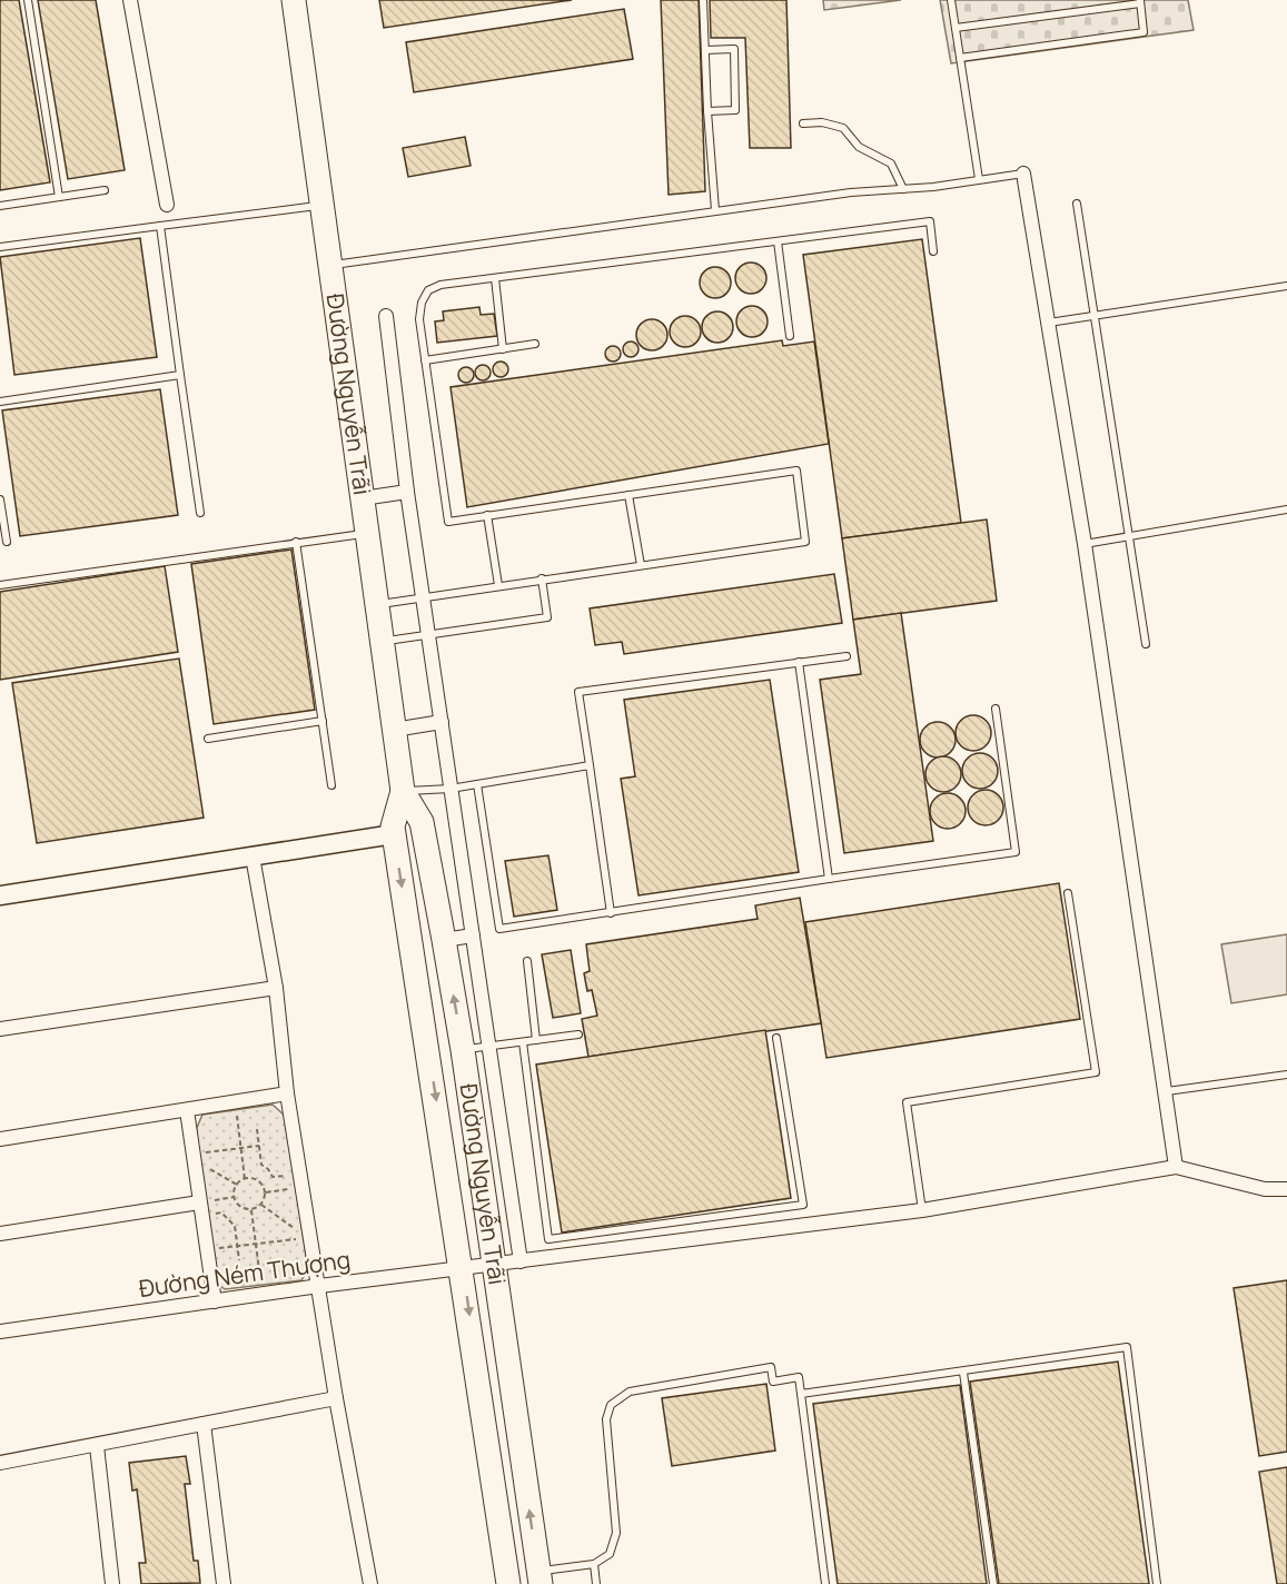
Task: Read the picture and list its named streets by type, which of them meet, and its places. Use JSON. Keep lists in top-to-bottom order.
{
  "streets": {
    "highway": ["Đường Nguyễn Trãi"],
    "street": ["Đường Ném Thượng"]
  },
  "crossings": [
    ["Đường Nguyễn Trãi", "Đường Ném Thượng"]
  ]
}
